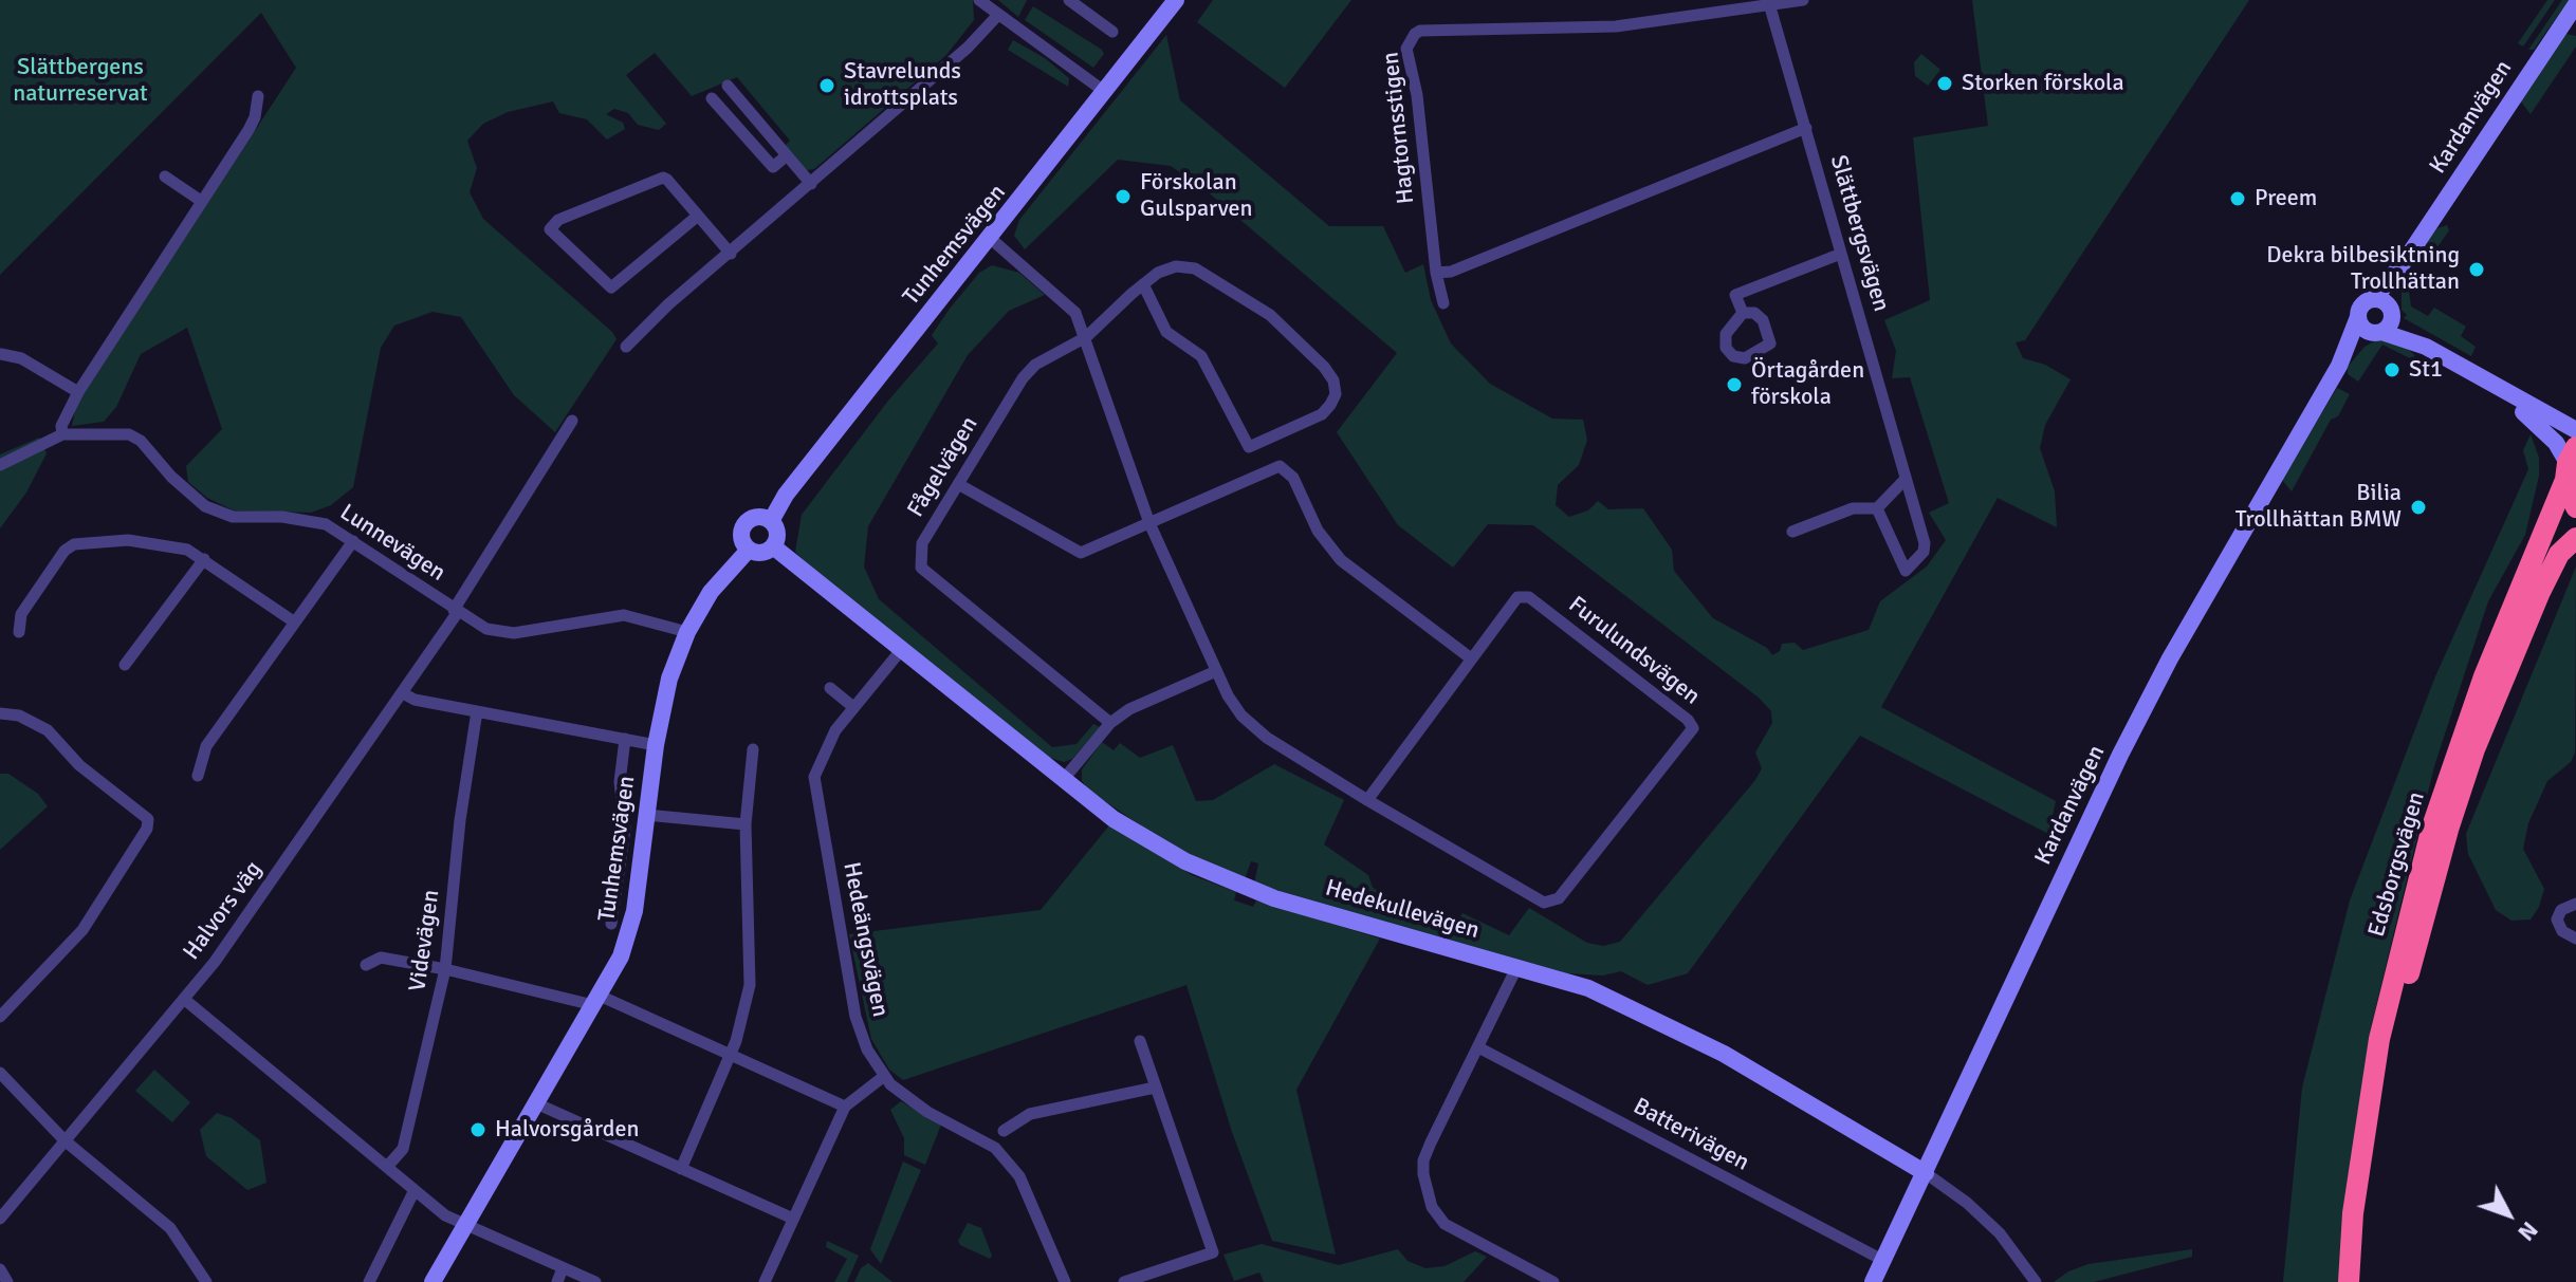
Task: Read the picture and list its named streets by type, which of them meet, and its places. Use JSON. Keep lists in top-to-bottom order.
{
  "streets": {
    "highway": ["Edsborgsvägen"],
    "street": [
      "Kardanvägen",
      "Hagtornsstigen",
      "Slättbergsvägen",
      "Tunhemsvägen",
      "Fågelvägen",
      "Lunnevägen",
      "Furulundsvägen",
      "Hedekullevägen",
      "Halvors väg",
      "Hedeängsvägen",
      "Videvägen",
      "Batterivägen"
    ]
  },
  "crossings": [
    ["Kardanvägen", "Hedekullevägen"],
    ["Kardanvägen", "Batterivägen"],
    ["Hagtornsstigen", "Slättbergsvägen"],
    ["Tunhemsvägen", "Lunnevägen"],
    ["Tunhemsvägen", "Furulundsvägen"],
    ["Tunhemsvägen", "Hedekullevägen"],
    ["Fågelvägen", "Furulundsvägen"],
    ["Lunnevägen", "Halvors väg"],
    ["Hedekullevägen", "Hedeängsvägen"]
  ],
  "parks": ["Slättbergens naturreservat"],
  "places": [
    "Storken förskola",
    "Stavrelunds idrottsplats",
    "Förskolan Gulsparven",
    "Preem",
    "Dekra bilbesiktning Trollhättan",
    "St1",
    "Örtagården förskola",
    "Bilia Trollhättan BMW",
    "Halvorsgården"
  ],
  "north": "bottom right"
}
